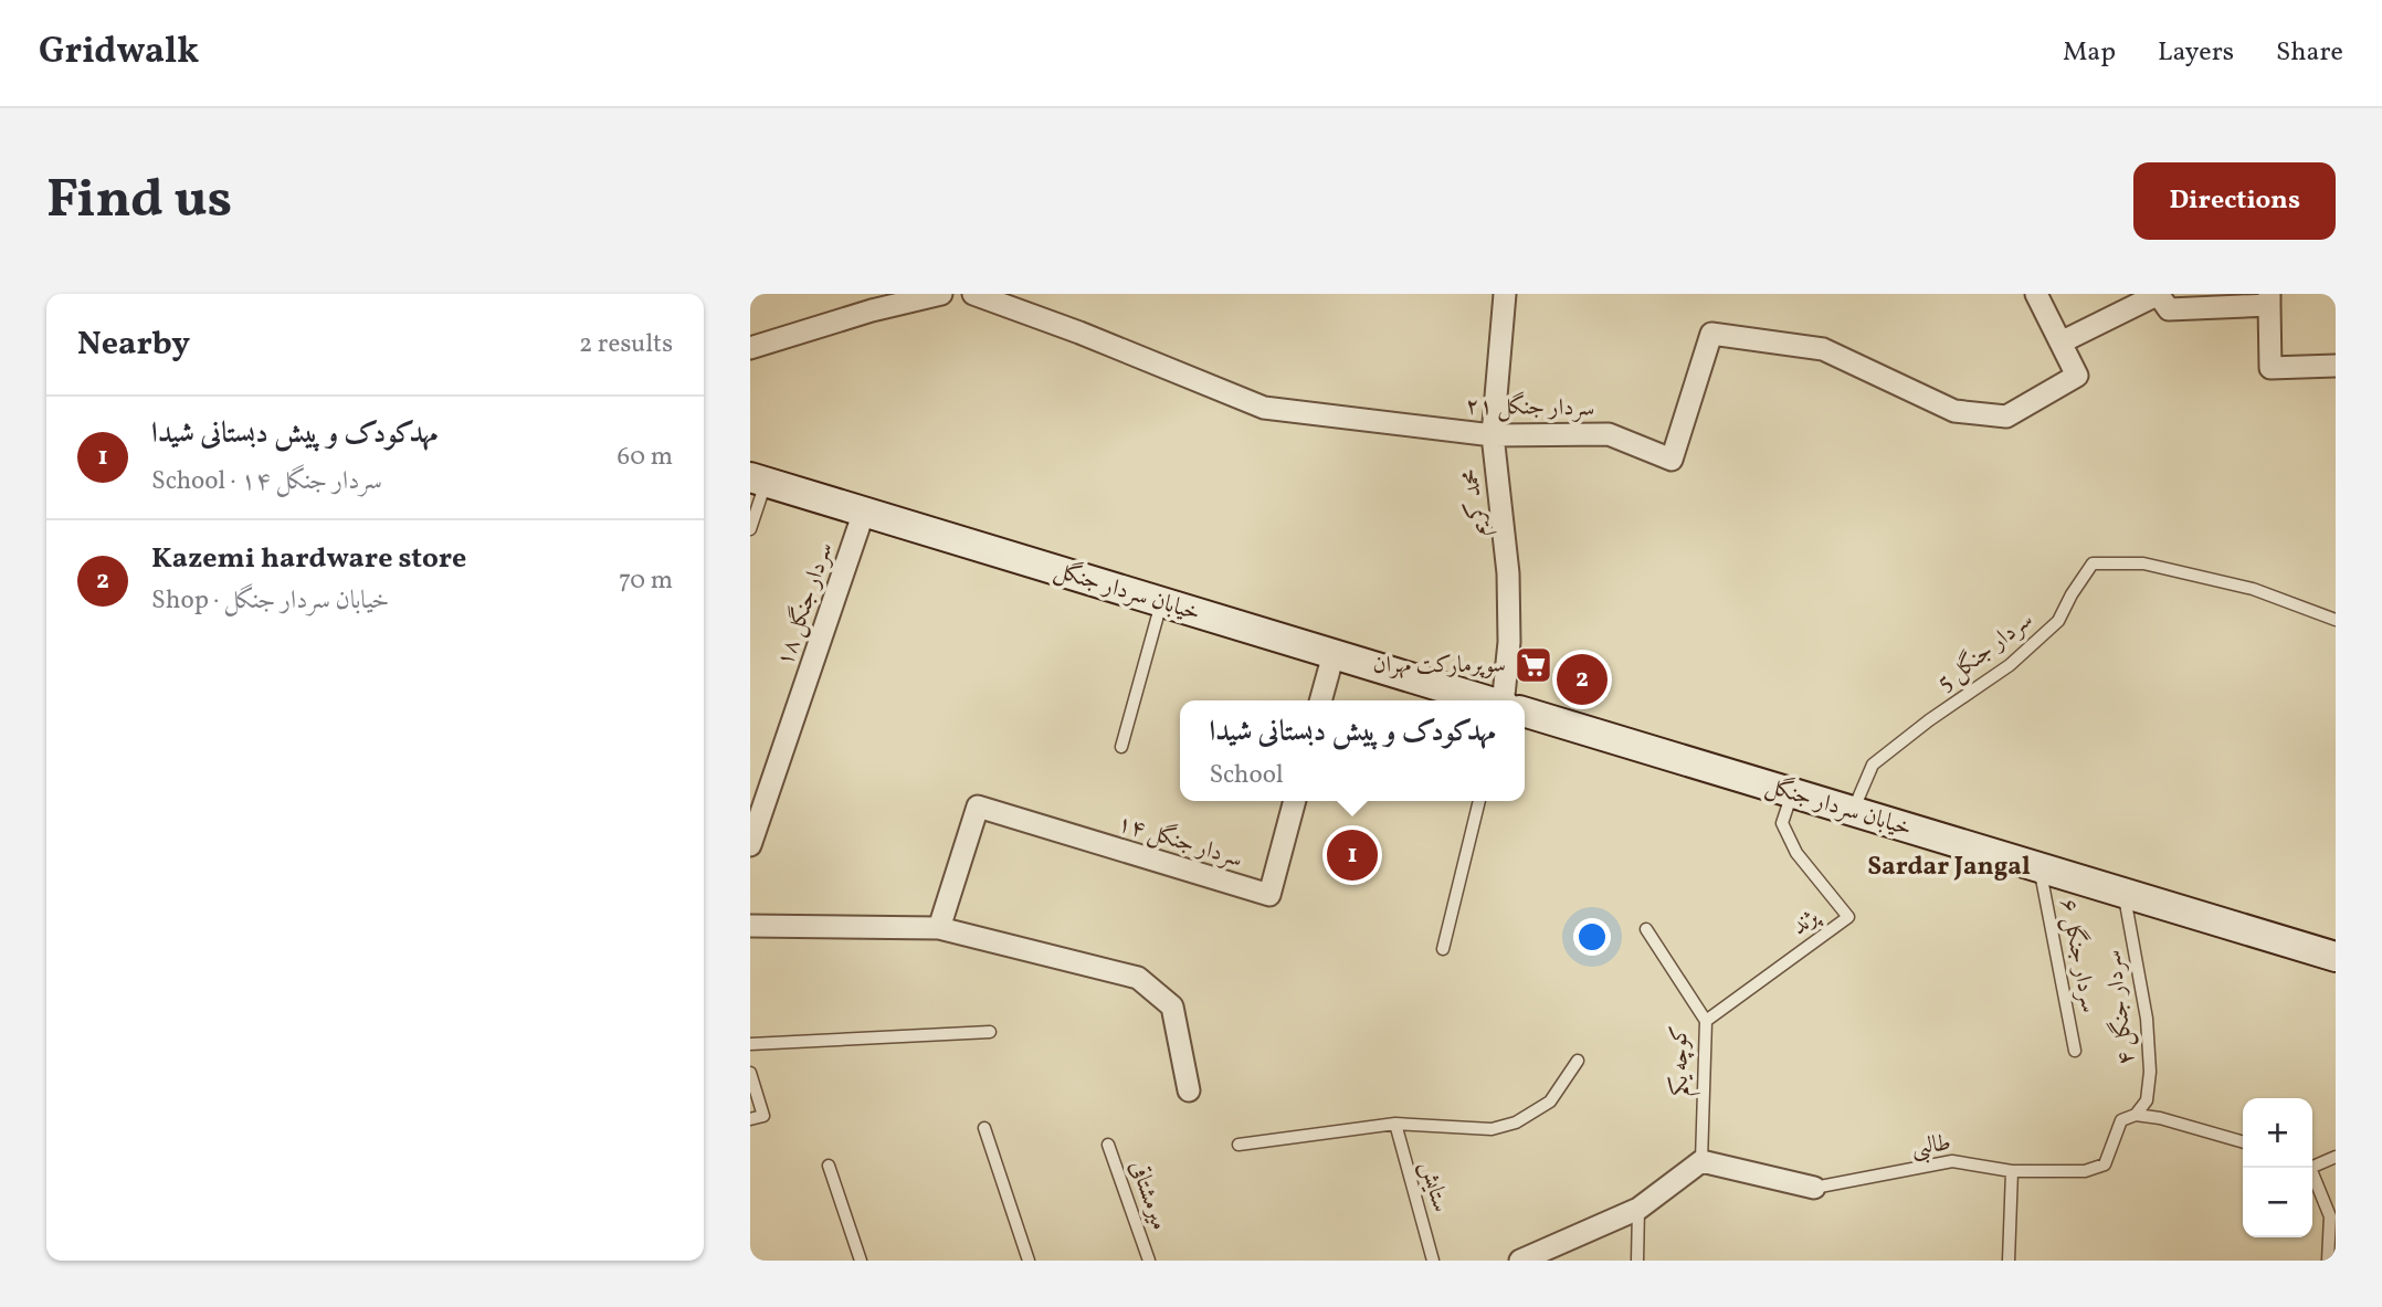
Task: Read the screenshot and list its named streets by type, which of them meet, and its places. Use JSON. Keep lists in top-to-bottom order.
{
  "streets": {
    "main road": ["خیابان سردار جنگل"],
    "street": [
      "سردار جنگل ۲۱",
      "محمد کریم",
      "سردار جنگل ۱۸",
      "سردار جنگل ۱۴"
    ],
    "lane": [
      "سردار جنگل 5",
      "پژند",
      "سردار جنگل ۶",
      "سردار جنگل ۴",
      "کوچه یکم",
      "طالبی",
      "ستایش",
      "میرمشتاقی"
    ]
  },
  "crossings": [
    ["سردار جنگل ۲۱", "محمد کریم"],
    ["خیابان سردار جنگل", "سردار جنگل ۱۸"],
    ["خیابان سردار جنگل", "سردار جنگل 5"],
    ["خیابان سردار جنگل", "پژند"],
    ["خیابان سردار جنگل", "سردار جنگل ۶"],
    ["خیابان سردار جنگل", "سردار جنگل ۴"],
    ["پژند", "کوچه یکم"],
    ["سردار جنگل ۴", "طالبی"]
  ],
  "districts": ["Sardar Jangal"],
  "places": {
    "supermarket": ["سوپرمارکت مهران"]
  },
  "page": {
    "header": "Gridwalk",
    "nav": ["Map", "Layers", "Share"],
    "buttons": "Directions",
    "title": "Find us",
    "heading": ["Nearby", "2 results"],
    "list": [
      {
        "mark": "1",
        "name": "مهدکودک و پیش دبستانی شیدا",
        "note": "School · سردار جنگل ۱۴",
        "value": "60 m"
      },
      {
        "mark": "2",
        "name": "Kazemi hardware store",
        "note": "Shop · خیابان سردار جنگل",
        "value": "70 m"
      }
    ],
    "pins": ["2", "1"],
    "popup": ["مهدکودک و پیش دبستانی شیدا", "School"],
    "map_buttons": ["+", "−"]
  }
}
